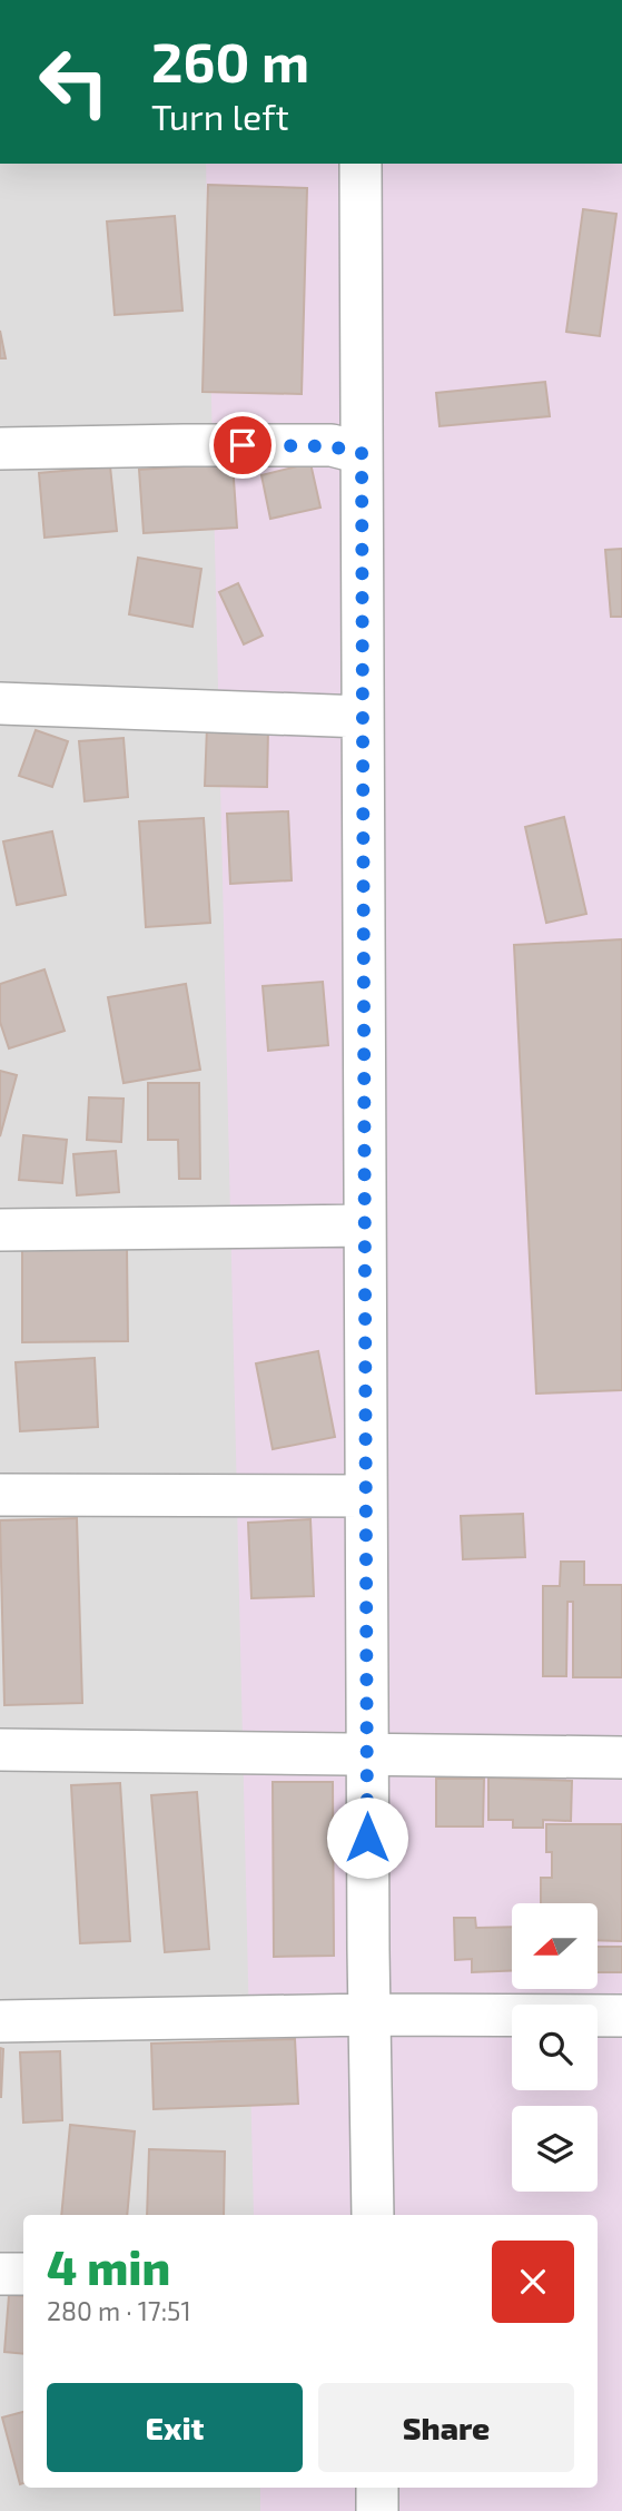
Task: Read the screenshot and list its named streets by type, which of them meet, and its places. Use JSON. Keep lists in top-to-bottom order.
{
  "north": "left",
  "page": {
    "turn": ["260 m", "Turn left"],
    "heading": ["4 min", "280 m · 17:51"],
    "buttons": ["Exit", "Share"]
  }
}
